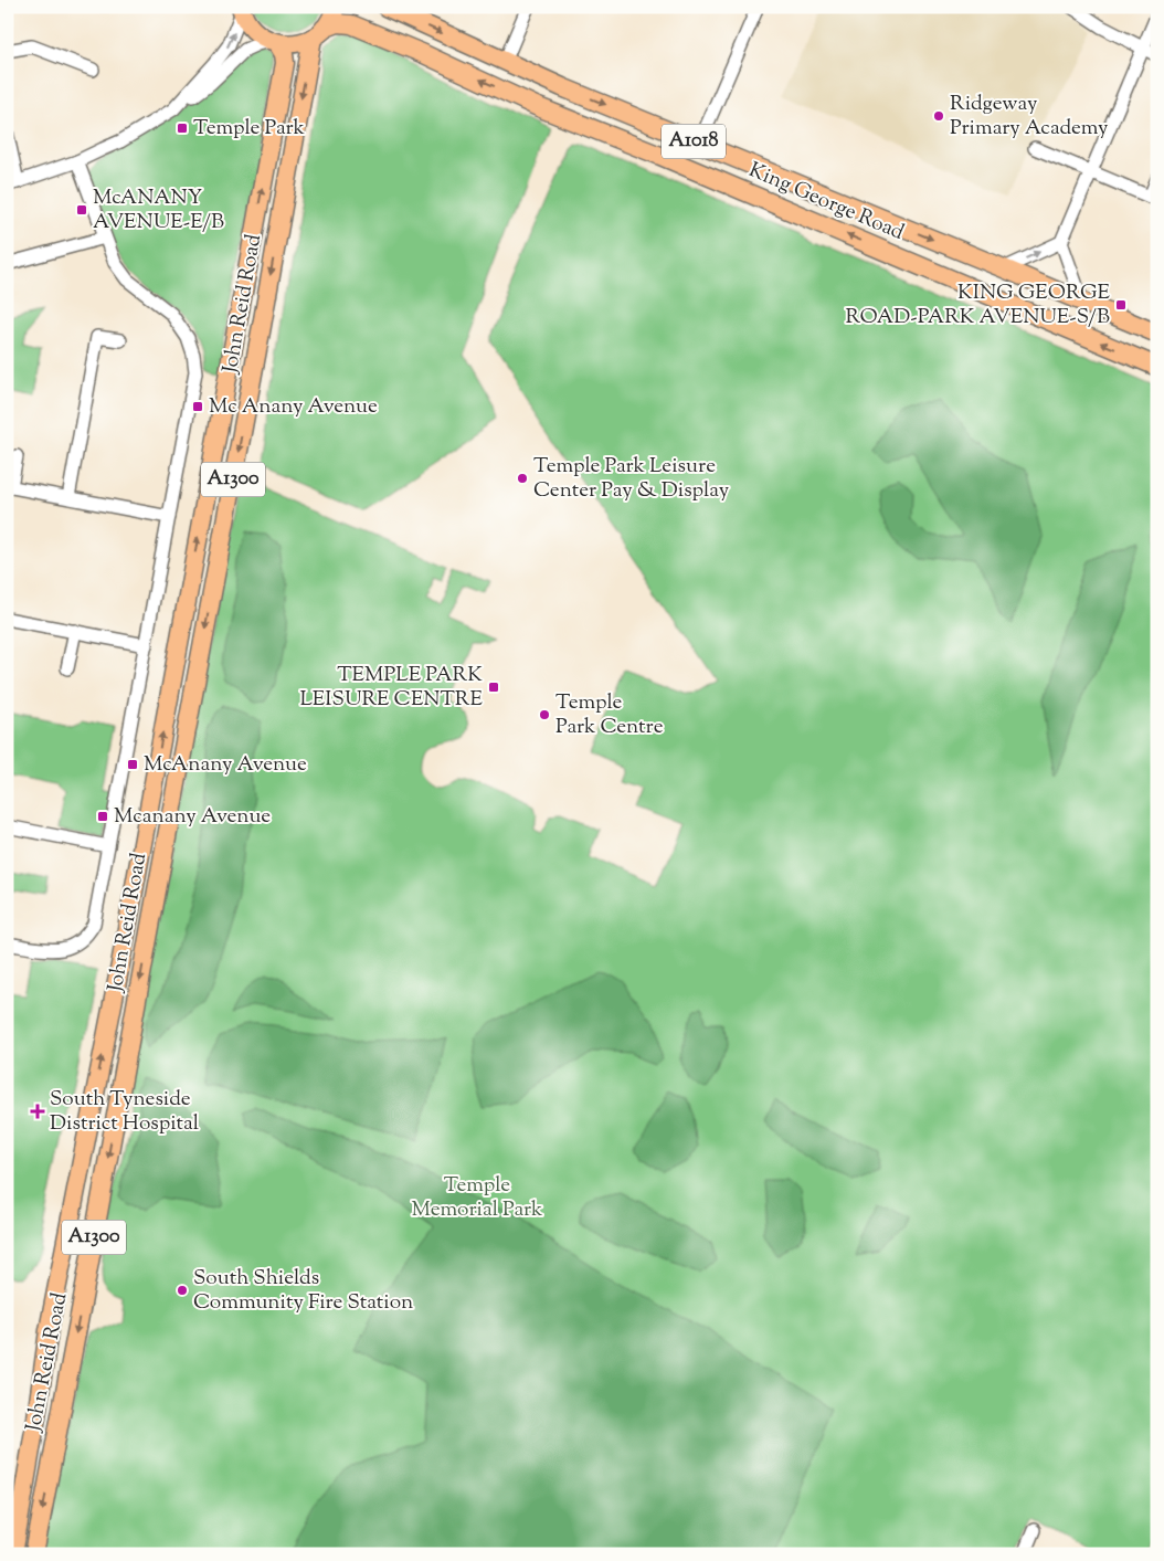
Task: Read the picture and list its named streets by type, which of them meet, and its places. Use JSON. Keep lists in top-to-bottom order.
{
  "streets": {
    "highway": [
      "A1018",
      "King George Road",
      "John Reid Road",
      "A1300"
    ]
  },
  "crossings": [
    ["King George Road", "John Reid Road"]
  ],
  "parks": ["Temple Memorial Park"],
  "places": {
    "other": [
      "Ridgeway Primary Academy",
      "Temple Park Leisure Center Pay & Display",
      "Temple Park Centre",
      "South Shields Community Fire Station"
    ],
    "transit": [
      "Temple Park",
      "McANANY AVENUE-E/B",
      "KING GEORGE ROAD-PARK AVENUE-S/B",
      "Mc Anany Avenue",
      "TEMPLE PARK LEISURE CENTRE",
      "McAnany Avenue",
      "Mcanany Avenue"
    ],
    "health": ["South Tyneside District Hospital"]
  }
}
